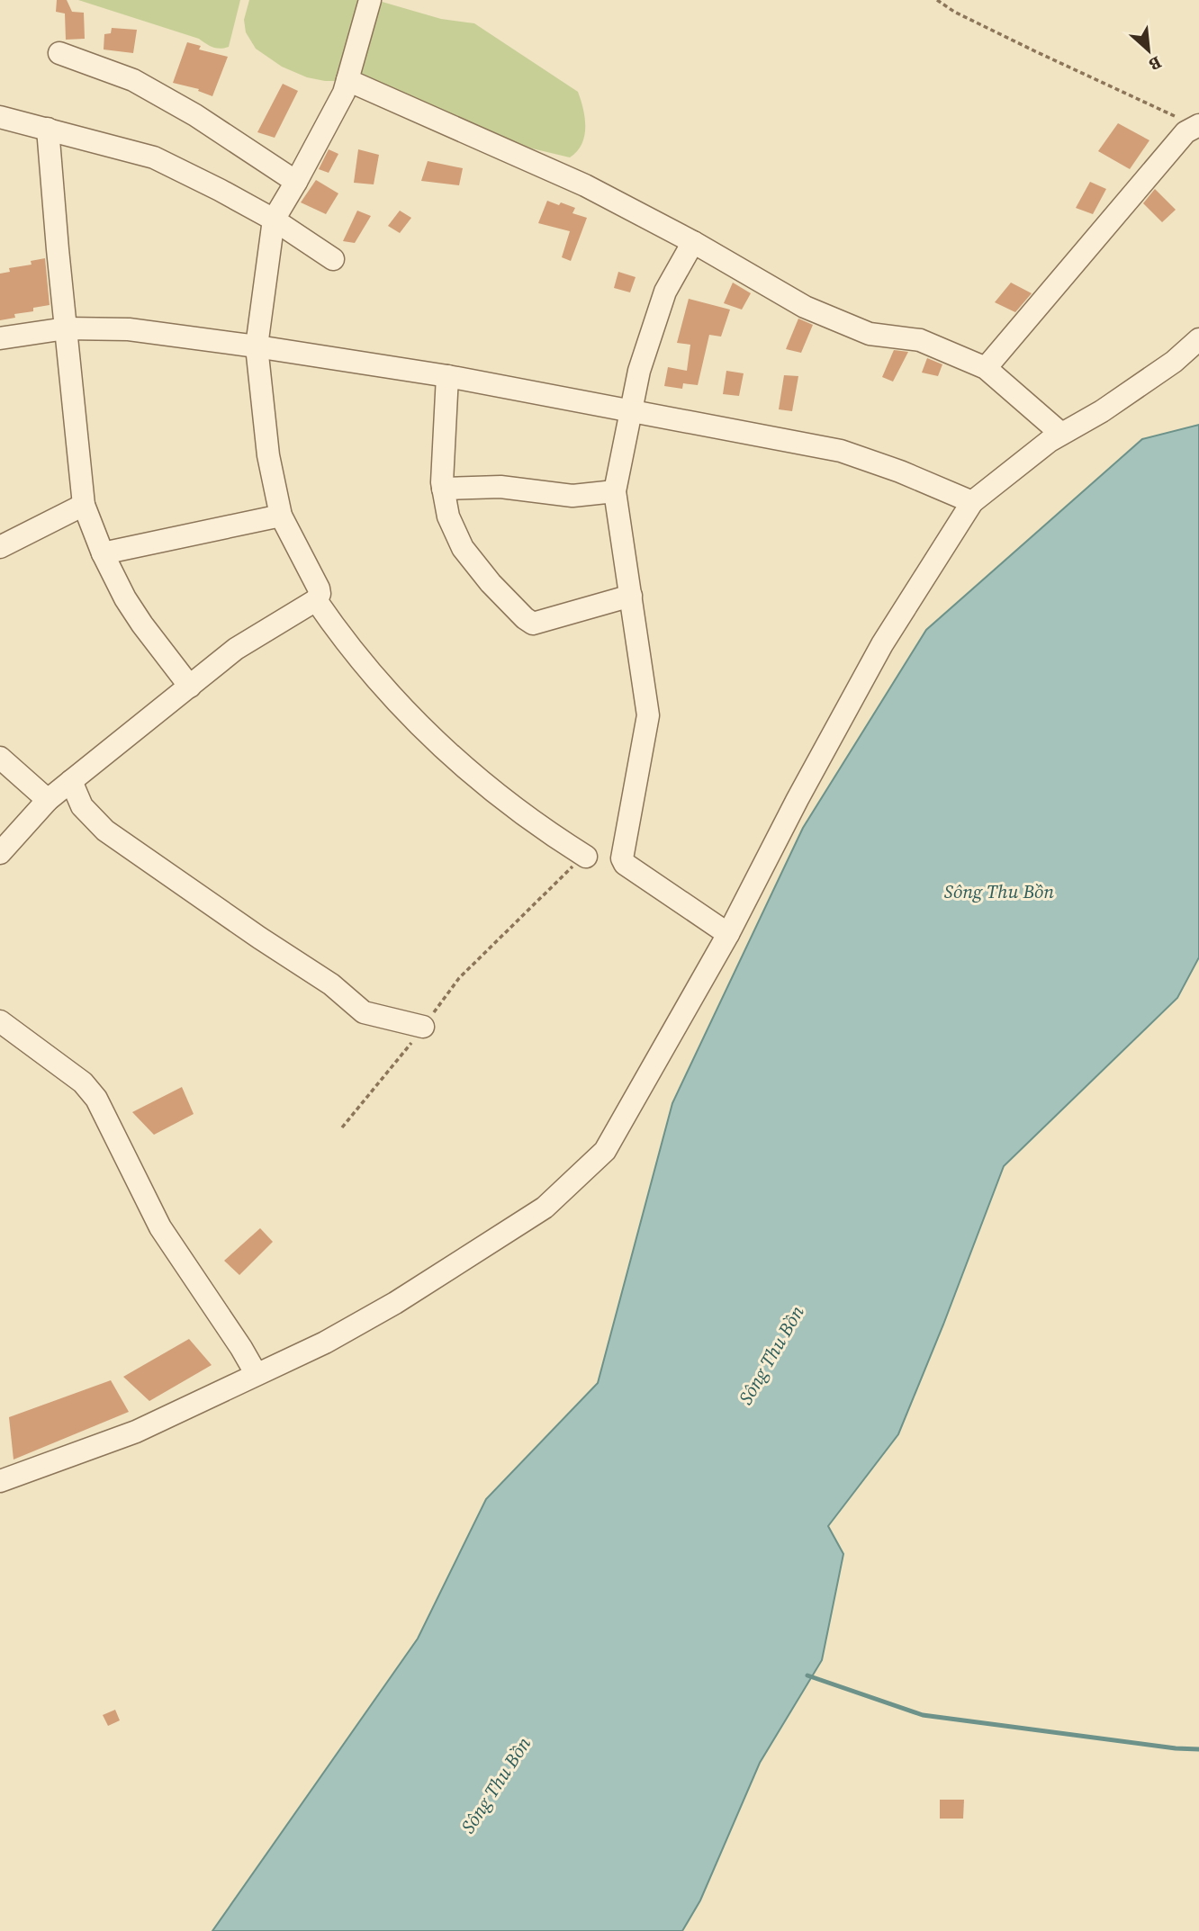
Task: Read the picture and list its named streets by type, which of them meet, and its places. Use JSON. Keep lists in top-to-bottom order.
{
  "water": ["Sông Thu Bồn"],
  "north": "bottom right"
}
